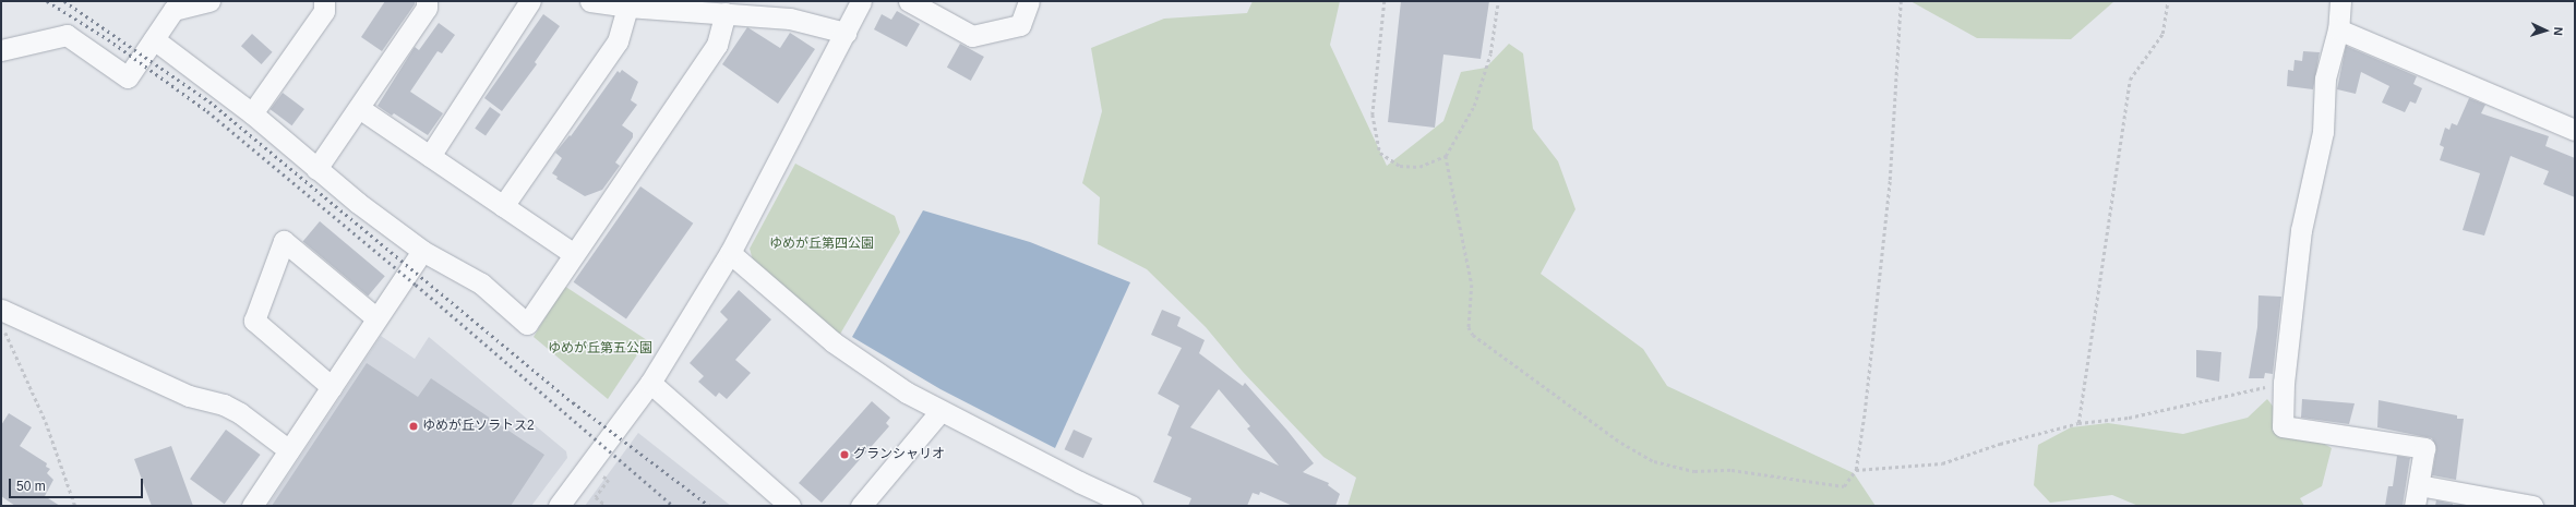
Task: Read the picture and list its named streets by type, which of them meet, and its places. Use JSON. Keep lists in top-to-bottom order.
{
  "parks": ["ゆめが丘第四公園", "ゆめが丘第五公園"],
  "places": ["ゆめが丘ソラトス2", "グランシャリオ"],
  "scale_bar": "50 m",
  "north": "right"
}
